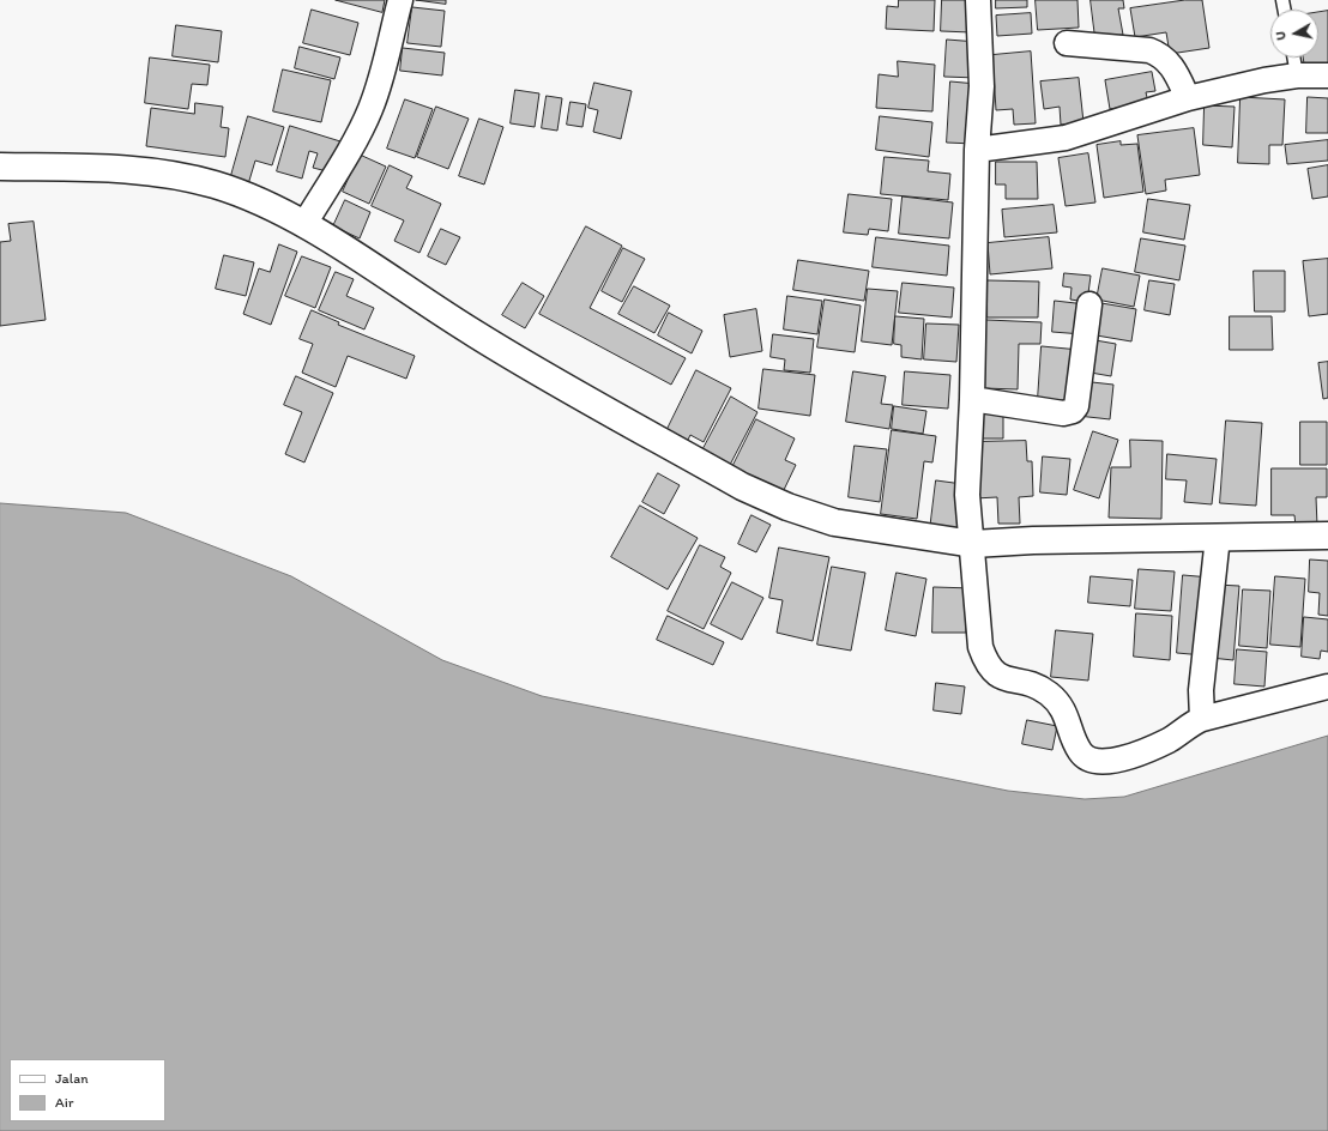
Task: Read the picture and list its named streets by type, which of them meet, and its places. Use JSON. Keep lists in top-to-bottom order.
{
  "legend": ["Jalan", "Air"],
  "north": "left"
}
